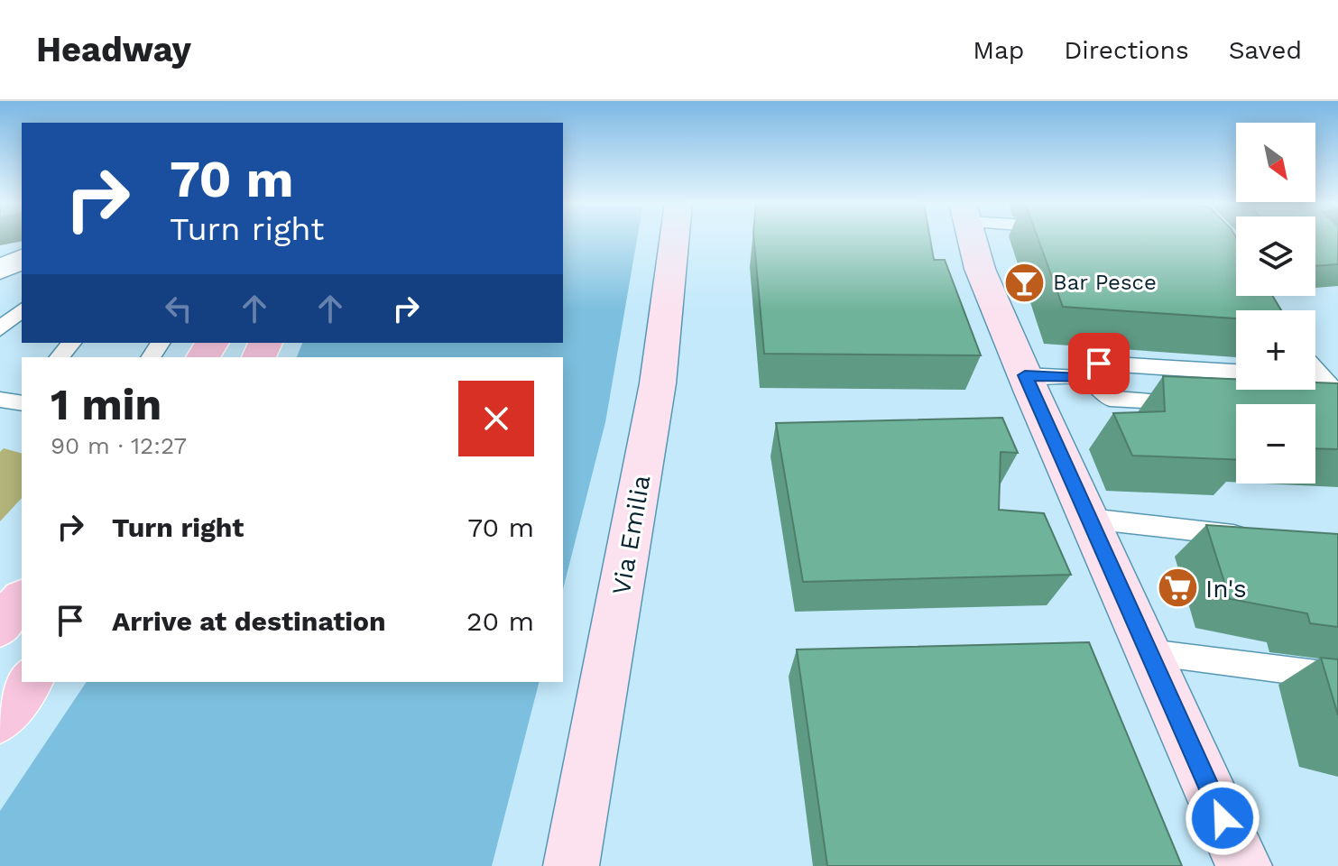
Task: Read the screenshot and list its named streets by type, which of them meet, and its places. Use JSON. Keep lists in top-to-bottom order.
{
  "streets": {
    "main road": ["Via Emilia"]
  },
  "places": {
    "bar": ["Bar Pesce"],
    "supermarket": ["In's"]
  },
  "north": "bottom right",
  "page": {
    "header": "Headway",
    "nav": ["Map", "Directions", "Saved"],
    "map_buttons": ["+", "−"],
    "turn": ["70 m", "Turn right"],
    "heading": ["1 min", "90 m · 12:27"],
    "list": [
      {
        "name": "Turn right",
        "value": "70 m"
      },
      {
        "name": "Arrive at destination",
        "value": "20 m"
      }
    ]
  }
}
